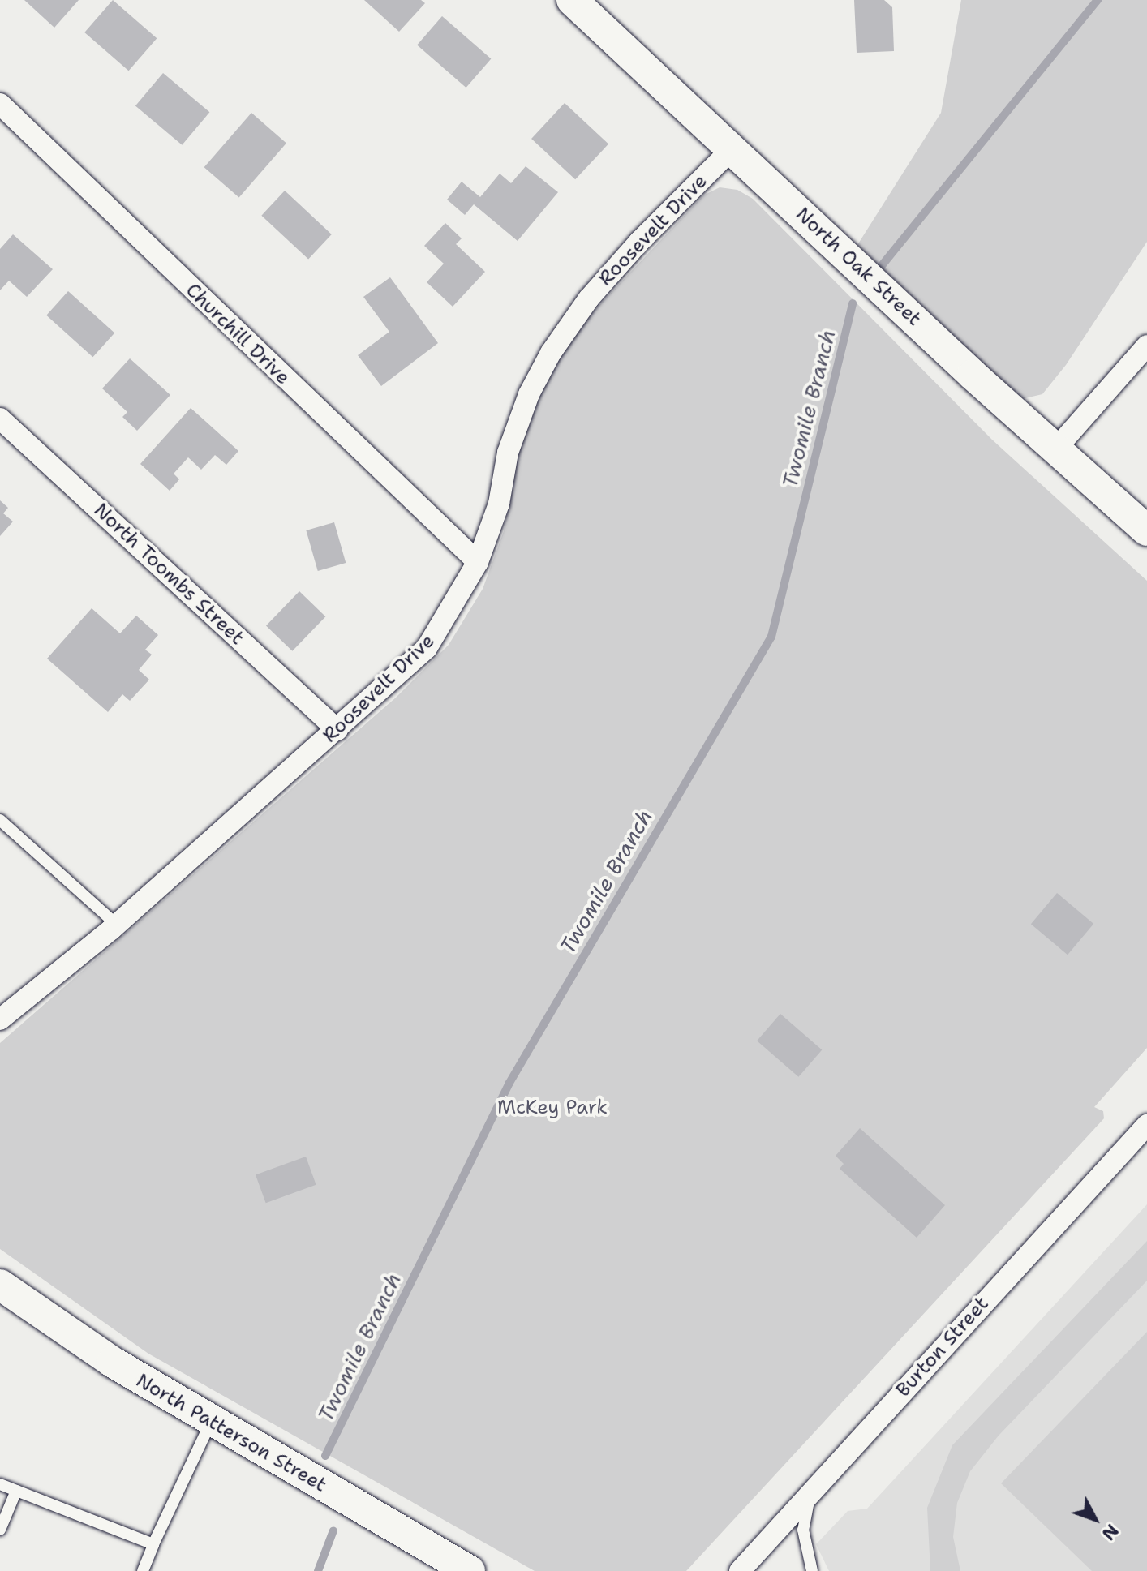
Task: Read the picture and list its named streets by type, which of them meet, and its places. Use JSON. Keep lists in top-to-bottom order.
{
  "streets": {
    "street": [
      "Roosevelt Drive",
      "North Oak Street",
      "Churchill Drive",
      "North Toombs Street",
      "Burton Street",
      "North Patterson Street"
    ]
  },
  "crossings": [
    ["Roosevelt Drive", "North Oak Street"],
    ["Roosevelt Drive", "Churchill Drive"],
    ["Roosevelt Drive", "North Toombs Street"]
  ],
  "water": ["Twomile Branch"],
  "parks": ["McKey Park"],
  "north": "bottom right"
}
